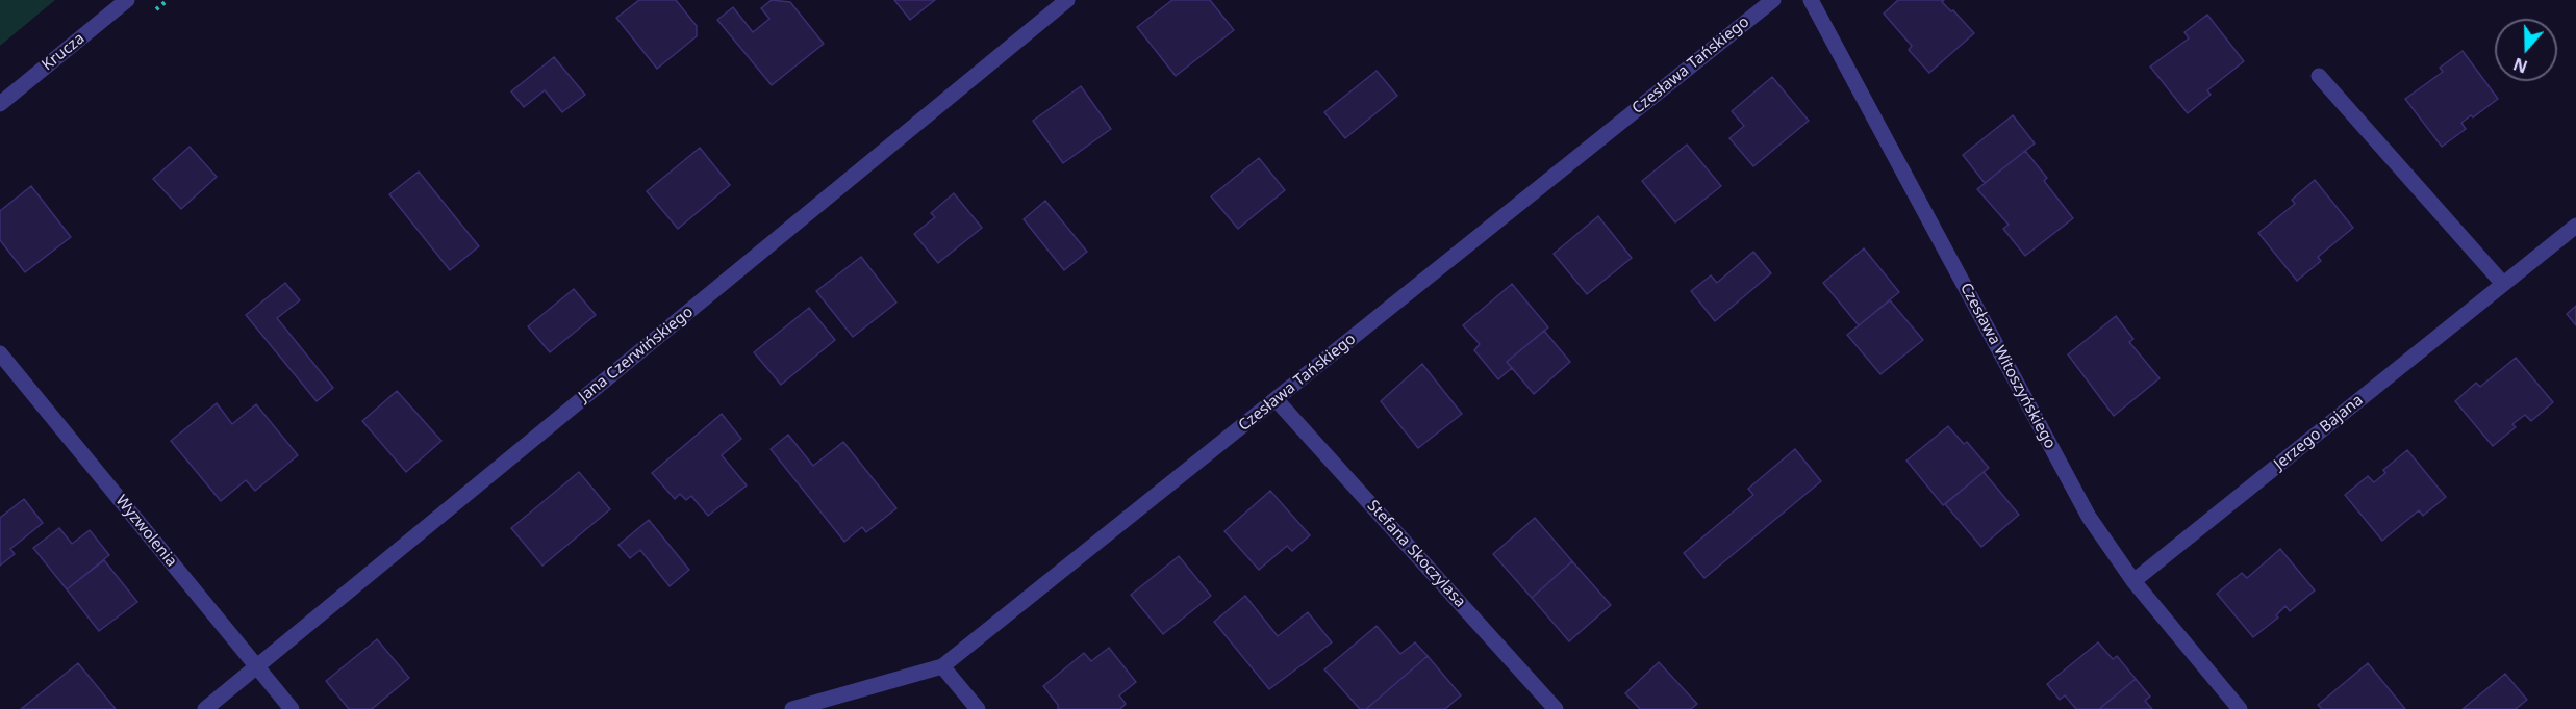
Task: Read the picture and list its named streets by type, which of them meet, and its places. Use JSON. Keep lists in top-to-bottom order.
{
  "streets": {
    "street": [
      "Krucza",
      "Czesława Tańskiego",
      "Jana Czerwińskiego",
      "Czesława Witoszyńskiego",
      "Jerzego Bajana",
      "Wyzwolenia",
      "Stefana Skoczylasa"
    ]
  },
  "crossings": [
    ["Czesława Tańskiego", "Stefana Skoczylasa"],
    ["Jana Czerwińskiego", "Wyzwolenia"],
    ["Czesława Witoszyńskiego", "Jerzego Bajana"]
  ],
  "north": "bottom"
}
